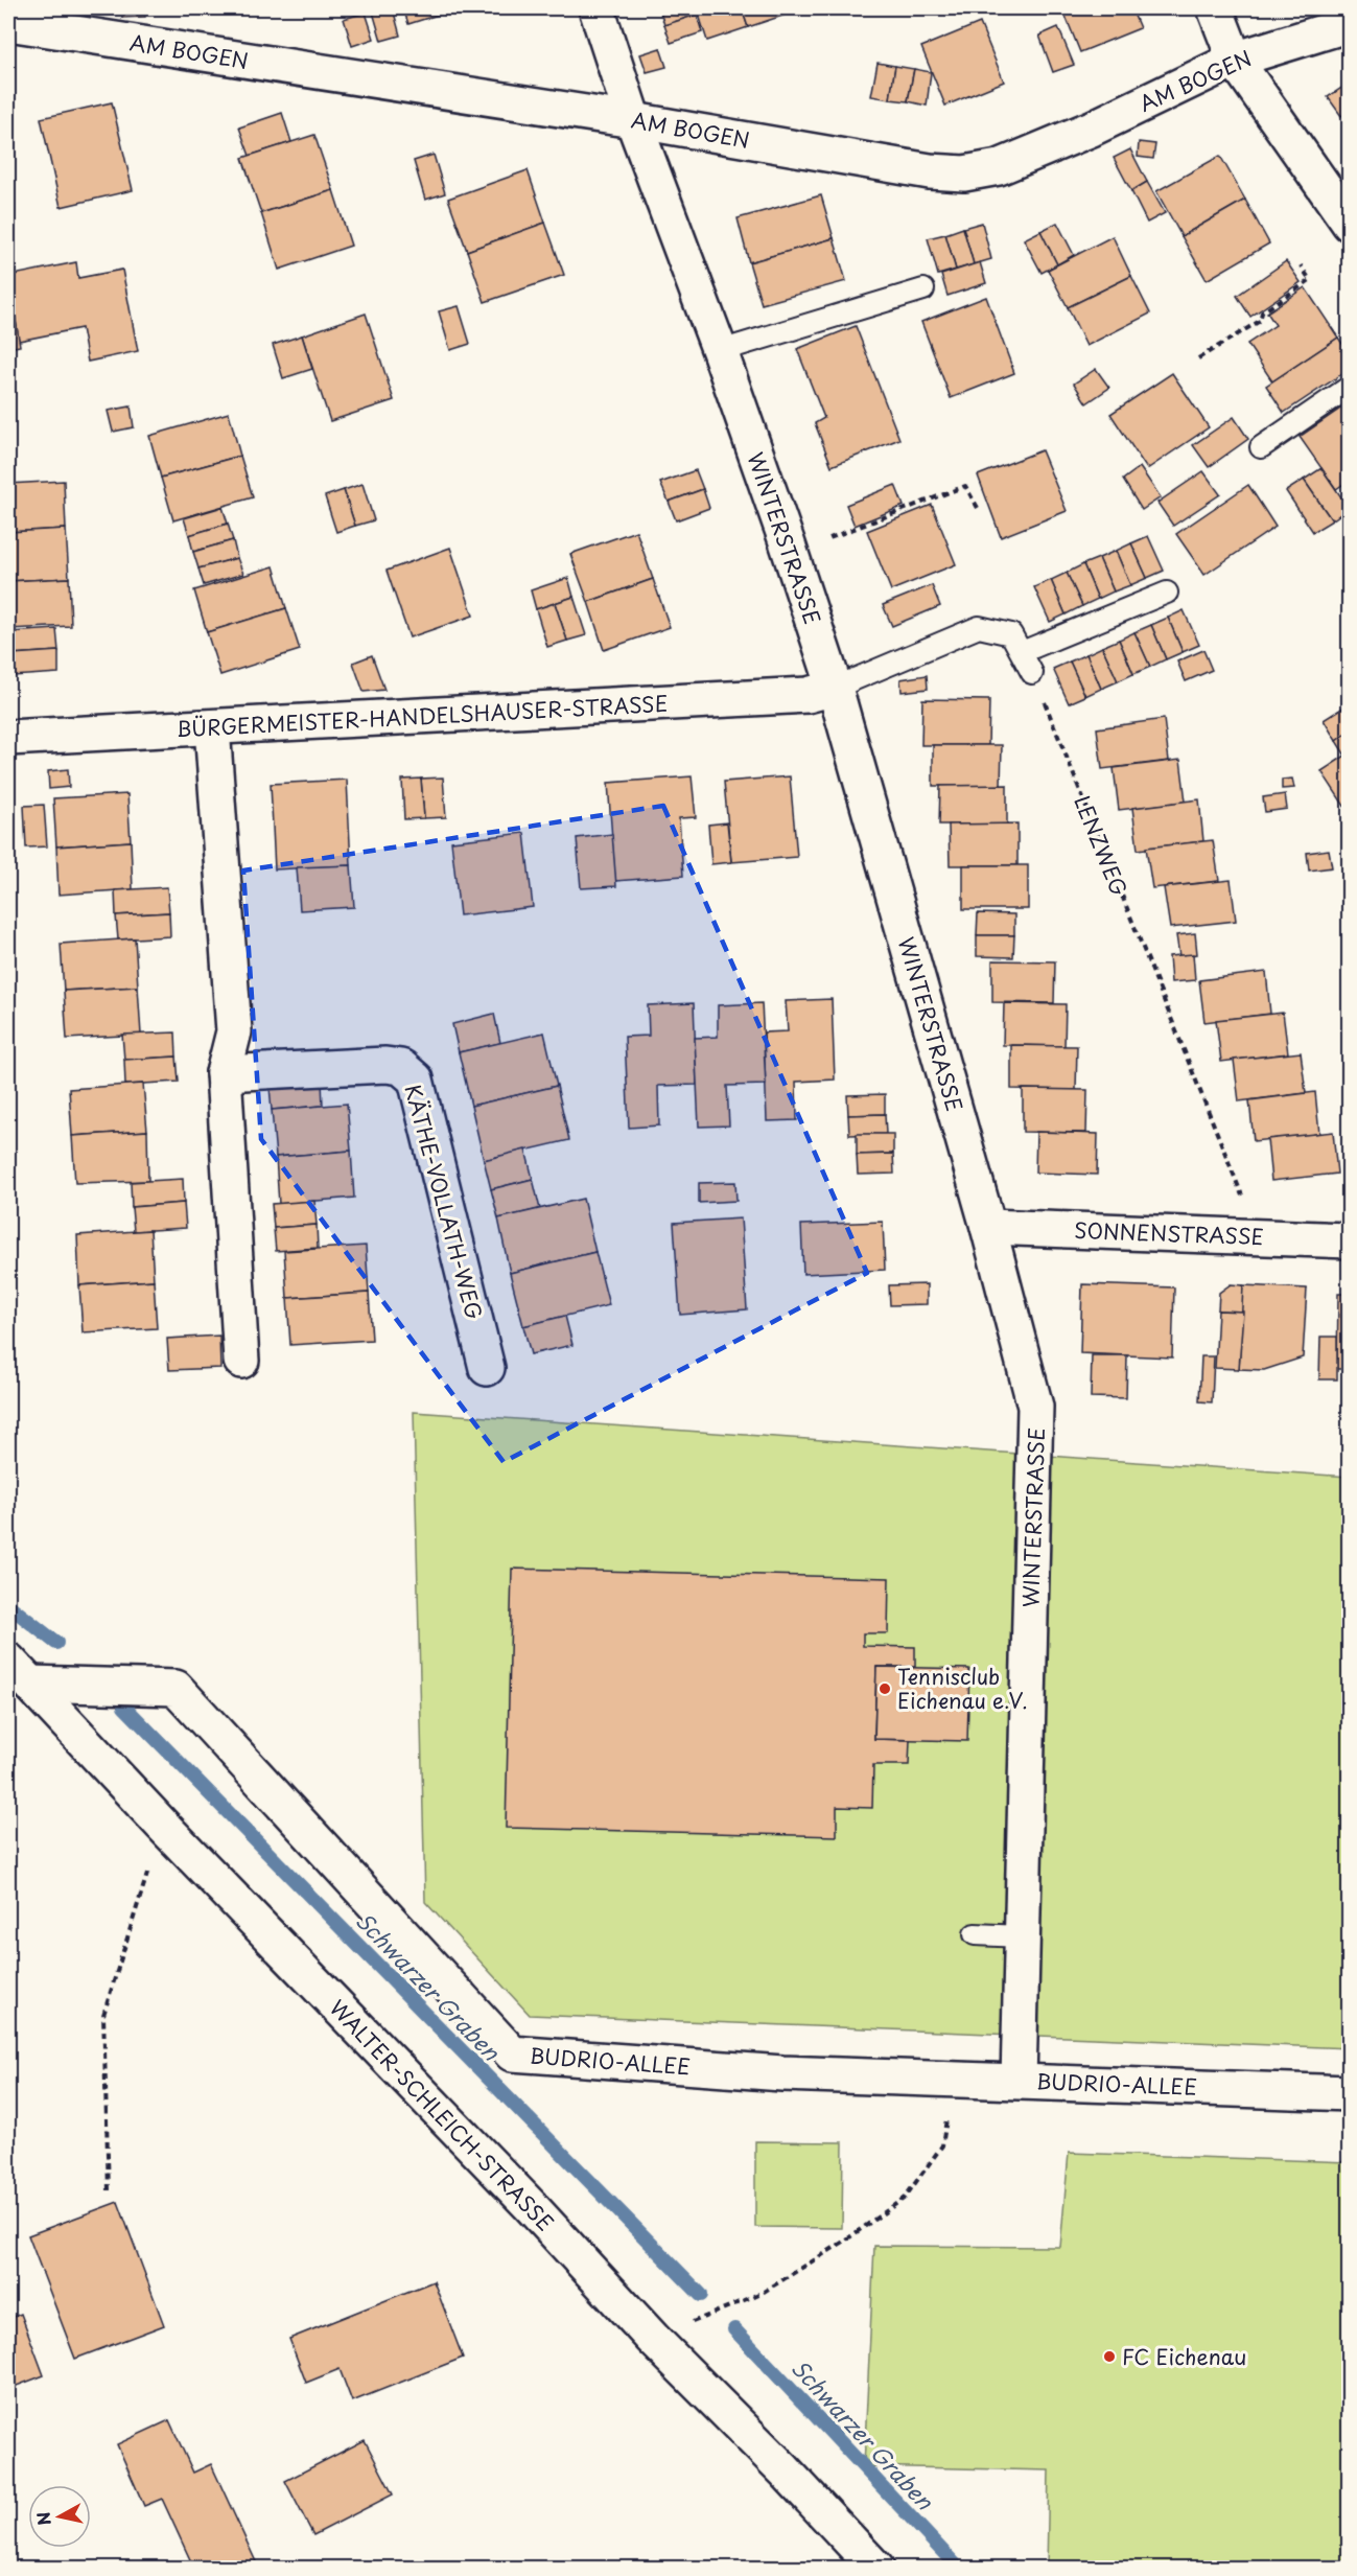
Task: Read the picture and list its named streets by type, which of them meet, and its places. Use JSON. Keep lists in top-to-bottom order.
{
  "streets": {
    "street": [
      "AM BOGEN",
      "WINTERSTRASSE",
      "BÜRGERMEISTER-HANDELSHAUSER-STRASSE",
      "KÄTHE-VOLLATH-WEG",
      "SONNENSTRASSE",
      "BUDRIO-ALLEE",
      "WALTER-SCHLEICH-STRASSE"
    ],
    "path": ["LENZWEG"]
  },
  "crossings": [
    ["AM BOGEN", "WINTERSTRASSE"],
    ["WINTERSTRASSE", "BÜRGERMEISTER-HANDELSHAUSER-STRASSE"],
    ["WINTERSTRASSE", "SONNENSTRASSE"],
    ["WINTERSTRASSE", "BUDRIO-ALLEE"],
    ["LENZWEG", "SONNENSTRASSE"],
    ["BUDRIO-ALLEE", "WALTER-SCHLEICH-STRASSE"]
  ],
  "water": ["Schwarzer Graben"],
  "places": ["Tennisclub Eichenau e.V.", "FC Eichenau"],
  "north": "left"
}
